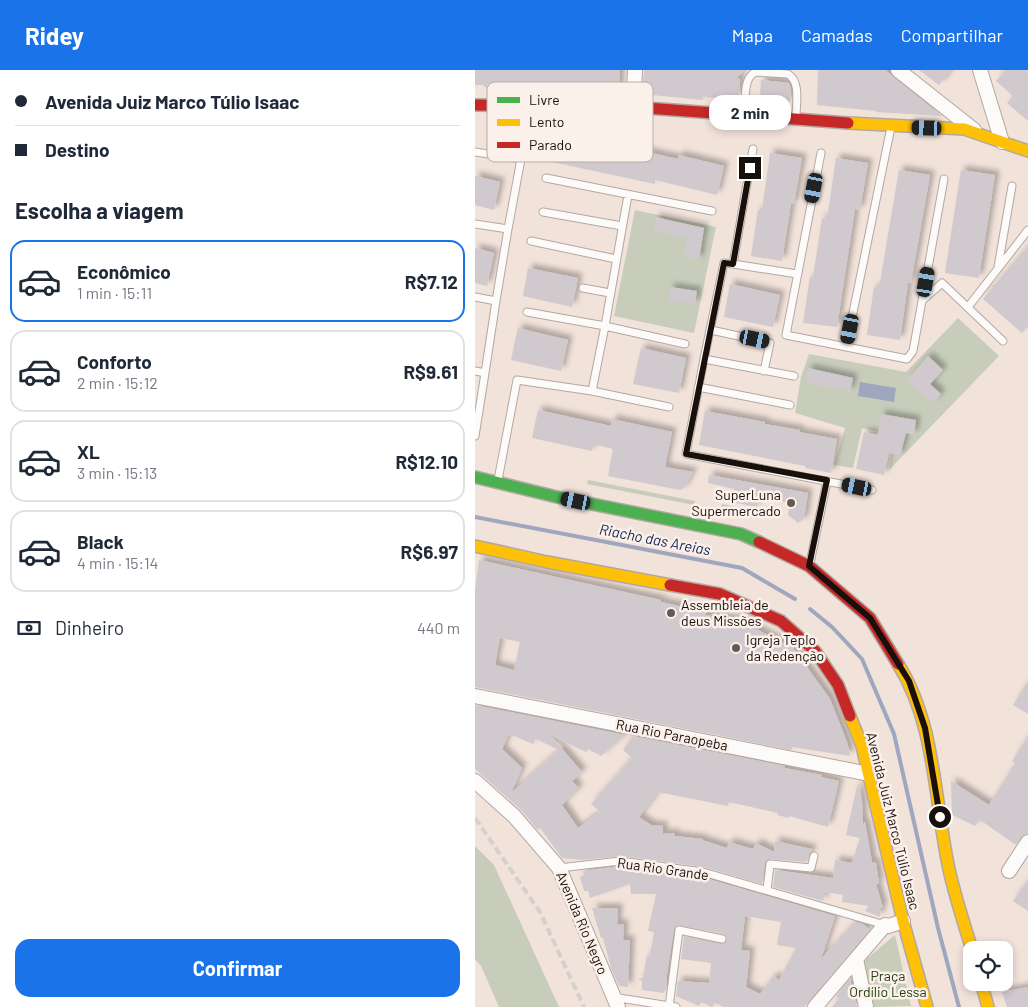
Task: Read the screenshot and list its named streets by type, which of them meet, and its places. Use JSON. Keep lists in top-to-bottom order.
{
  "streets": {
    "main road": ["Avenida Juiz Marco Túlio Isaac"],
    "street": ["Rua Rio Paraopeba", "Rua Rio Grande", "Avenida Rio Negro"]
  },
  "crossings": [
    ["Rua Rio Paraopeba", "Avenida Juiz Marco Túlio Isaac"],
    ["Avenida Juiz Marco Túlio Isaac", "Rua Rio Grande"],
    ["Rua Rio Grande", "Avenida Rio Negro"]
  ],
  "water": ["Riacho das Areias"],
  "parks": ["Praça Ordílio Lessa"],
  "places": ["SuperLuna Supermercado", "Assembleia de deus Missões", "Igreja Teplo da Redenção"],
  "legend": ["Livre", "Lento", "Parado"],
  "page": {
    "header": "Ridey",
    "nav": ["Mapa", "Camadas", "Compartilhar"],
    "banner": ["Avenida Juiz Marco Túlio Isaac", "Destino"],
    "bubble": "2 min",
    "heading": "Escolha a viagem",
    "list": [
      {
        "name": "Econômico",
        "note": "1 min · 15:11",
        "value": "R$7.12"
      },
      {
        "name": "Conforto",
        "note": "2 min · 15:12",
        "value": "R$9.61"
      },
      {
        "name": "XL",
        "note": "3 min · 15:13",
        "value": "R$12.10"
      },
      {
        "name": "Black",
        "note": "4 min · 15:14",
        "value": "R$6.97"
      }
    ],
    "pay": ["Dinheiro", "440 m"],
    "buttons": "Confirmar"
  }
}
